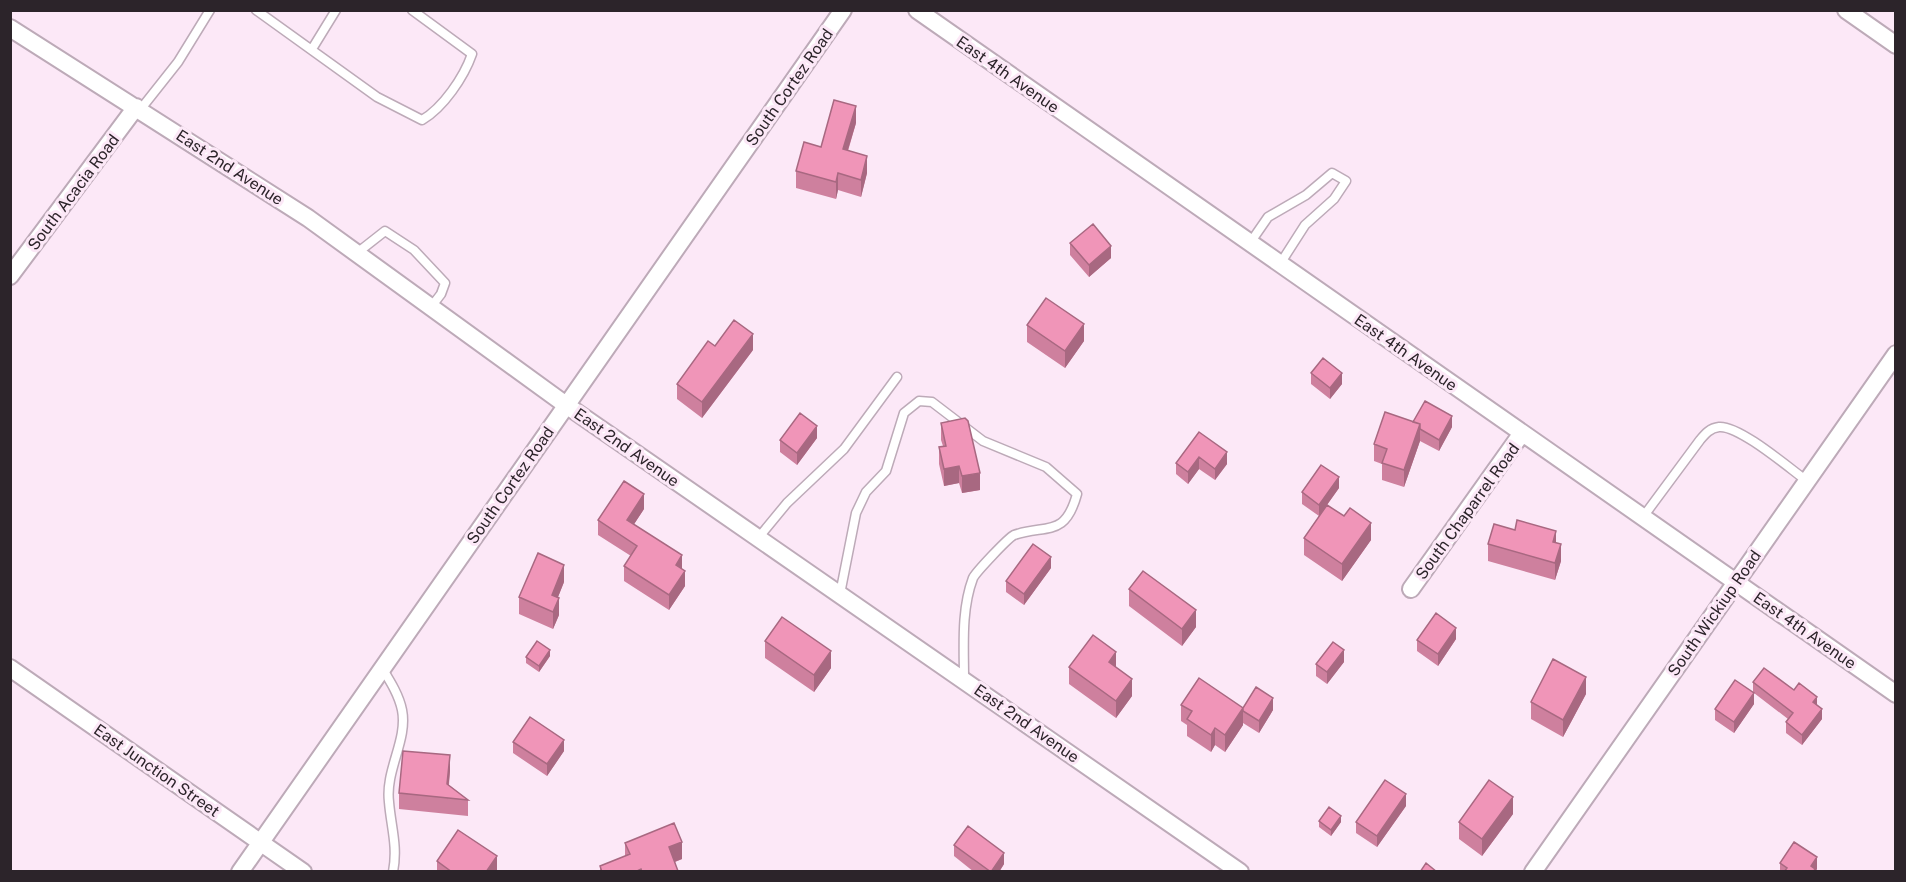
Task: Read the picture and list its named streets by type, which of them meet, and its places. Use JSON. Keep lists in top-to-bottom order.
{
  "streets": {
    "street": [
      "East 4th Avenue",
      "South Cortez Road",
      "East 2nd Avenue",
      "South Acacia Road",
      "South Chaparrel Road",
      "South Wickiup Road",
      "East Junction Street"
    ]
  },
  "crossings": [
    ["East 4th Avenue", "South Chaparrel Road"],
    ["East 4th Avenue", "South Wickiup Road"],
    ["South Cortez Road", "East 2nd Avenue"],
    ["South Cortez Road", "East Junction Street"],
    ["East 2nd Avenue", "South Acacia Road"]
  ]
}
